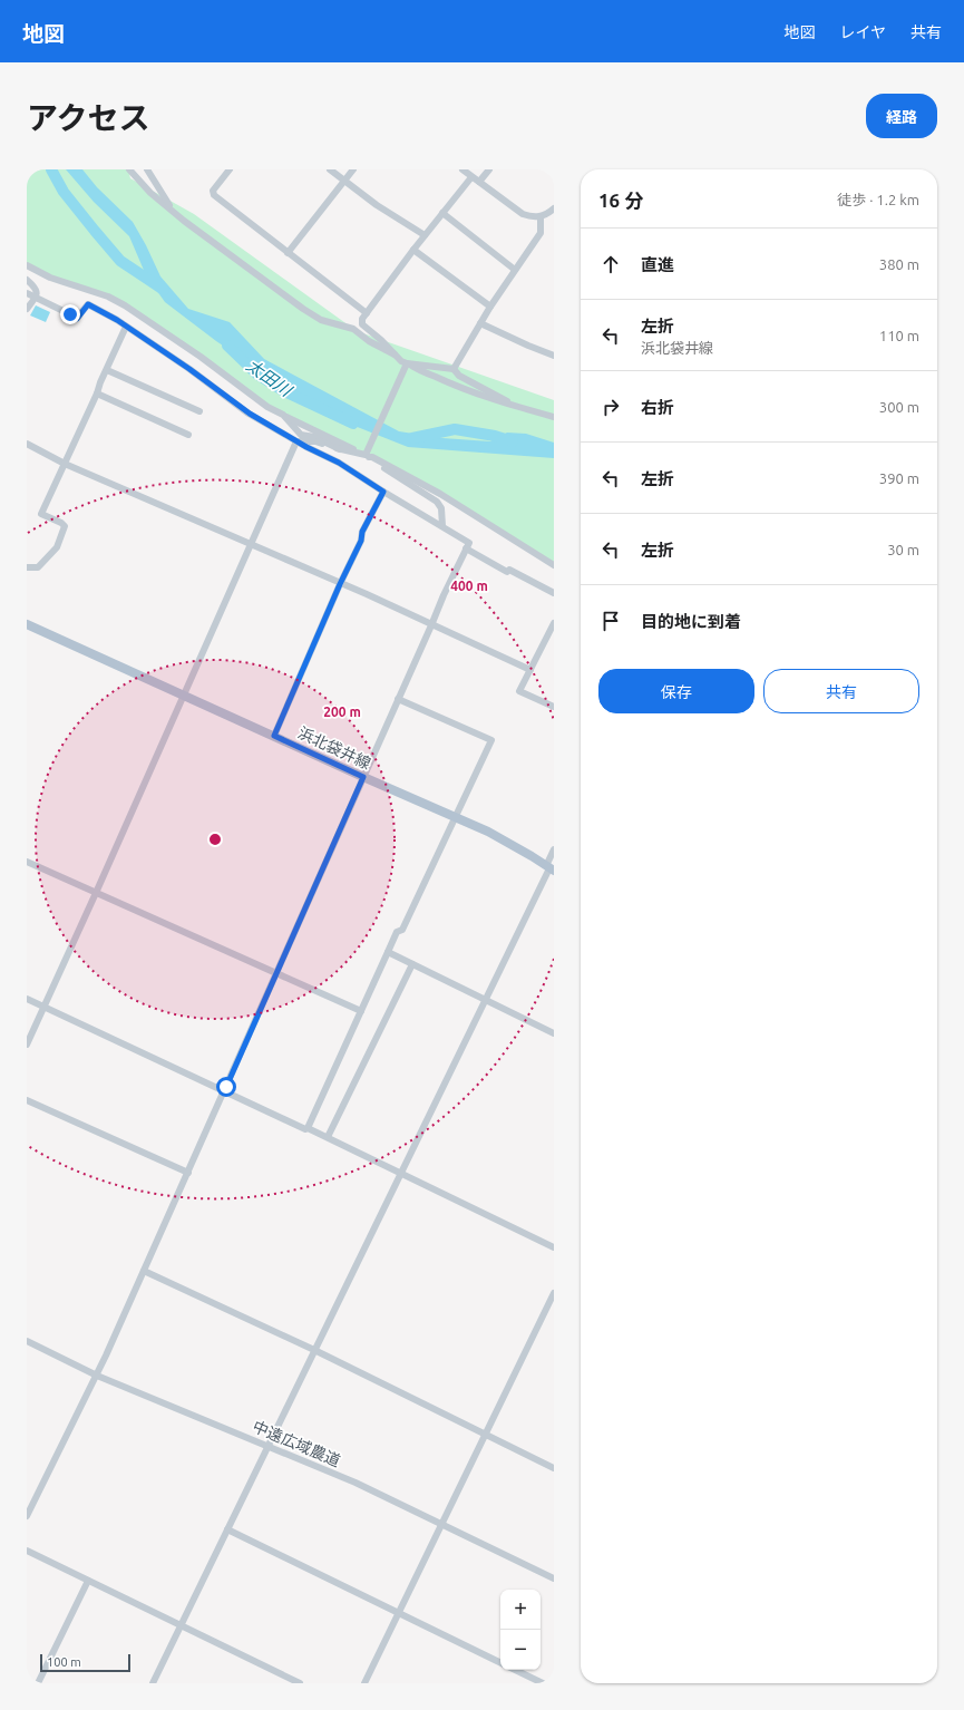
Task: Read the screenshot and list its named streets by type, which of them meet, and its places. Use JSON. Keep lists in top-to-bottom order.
{
  "streets": {
    "main road": ["浜北袋井線"],
    "street": ["中遠広域農道"]
  },
  "water": ["太田川"],
  "scale_bar": "100 m",
  "page": {
    "header": "地図",
    "nav": ["地図", "レイヤ", "共有"],
    "title": "アクセス",
    "buttons": [
      "経路",
      ["保存", "共有"]
    ],
    "heading": ["16 分", "徒歩 · 1.2 km"],
    "list": [
      ["直進", "380 m"],
      ["左折", "浜北袋井線", "110 m"],
      ["右折", "300 m"],
      ["左折", "390 m"],
      ["左折", "30 m"],
      "目的地に到着"
    ],
    "map_buttons": ["+", "−"],
    "scale": "100 m"
  },
  "rings": ["400 m", "200 m"]
}
